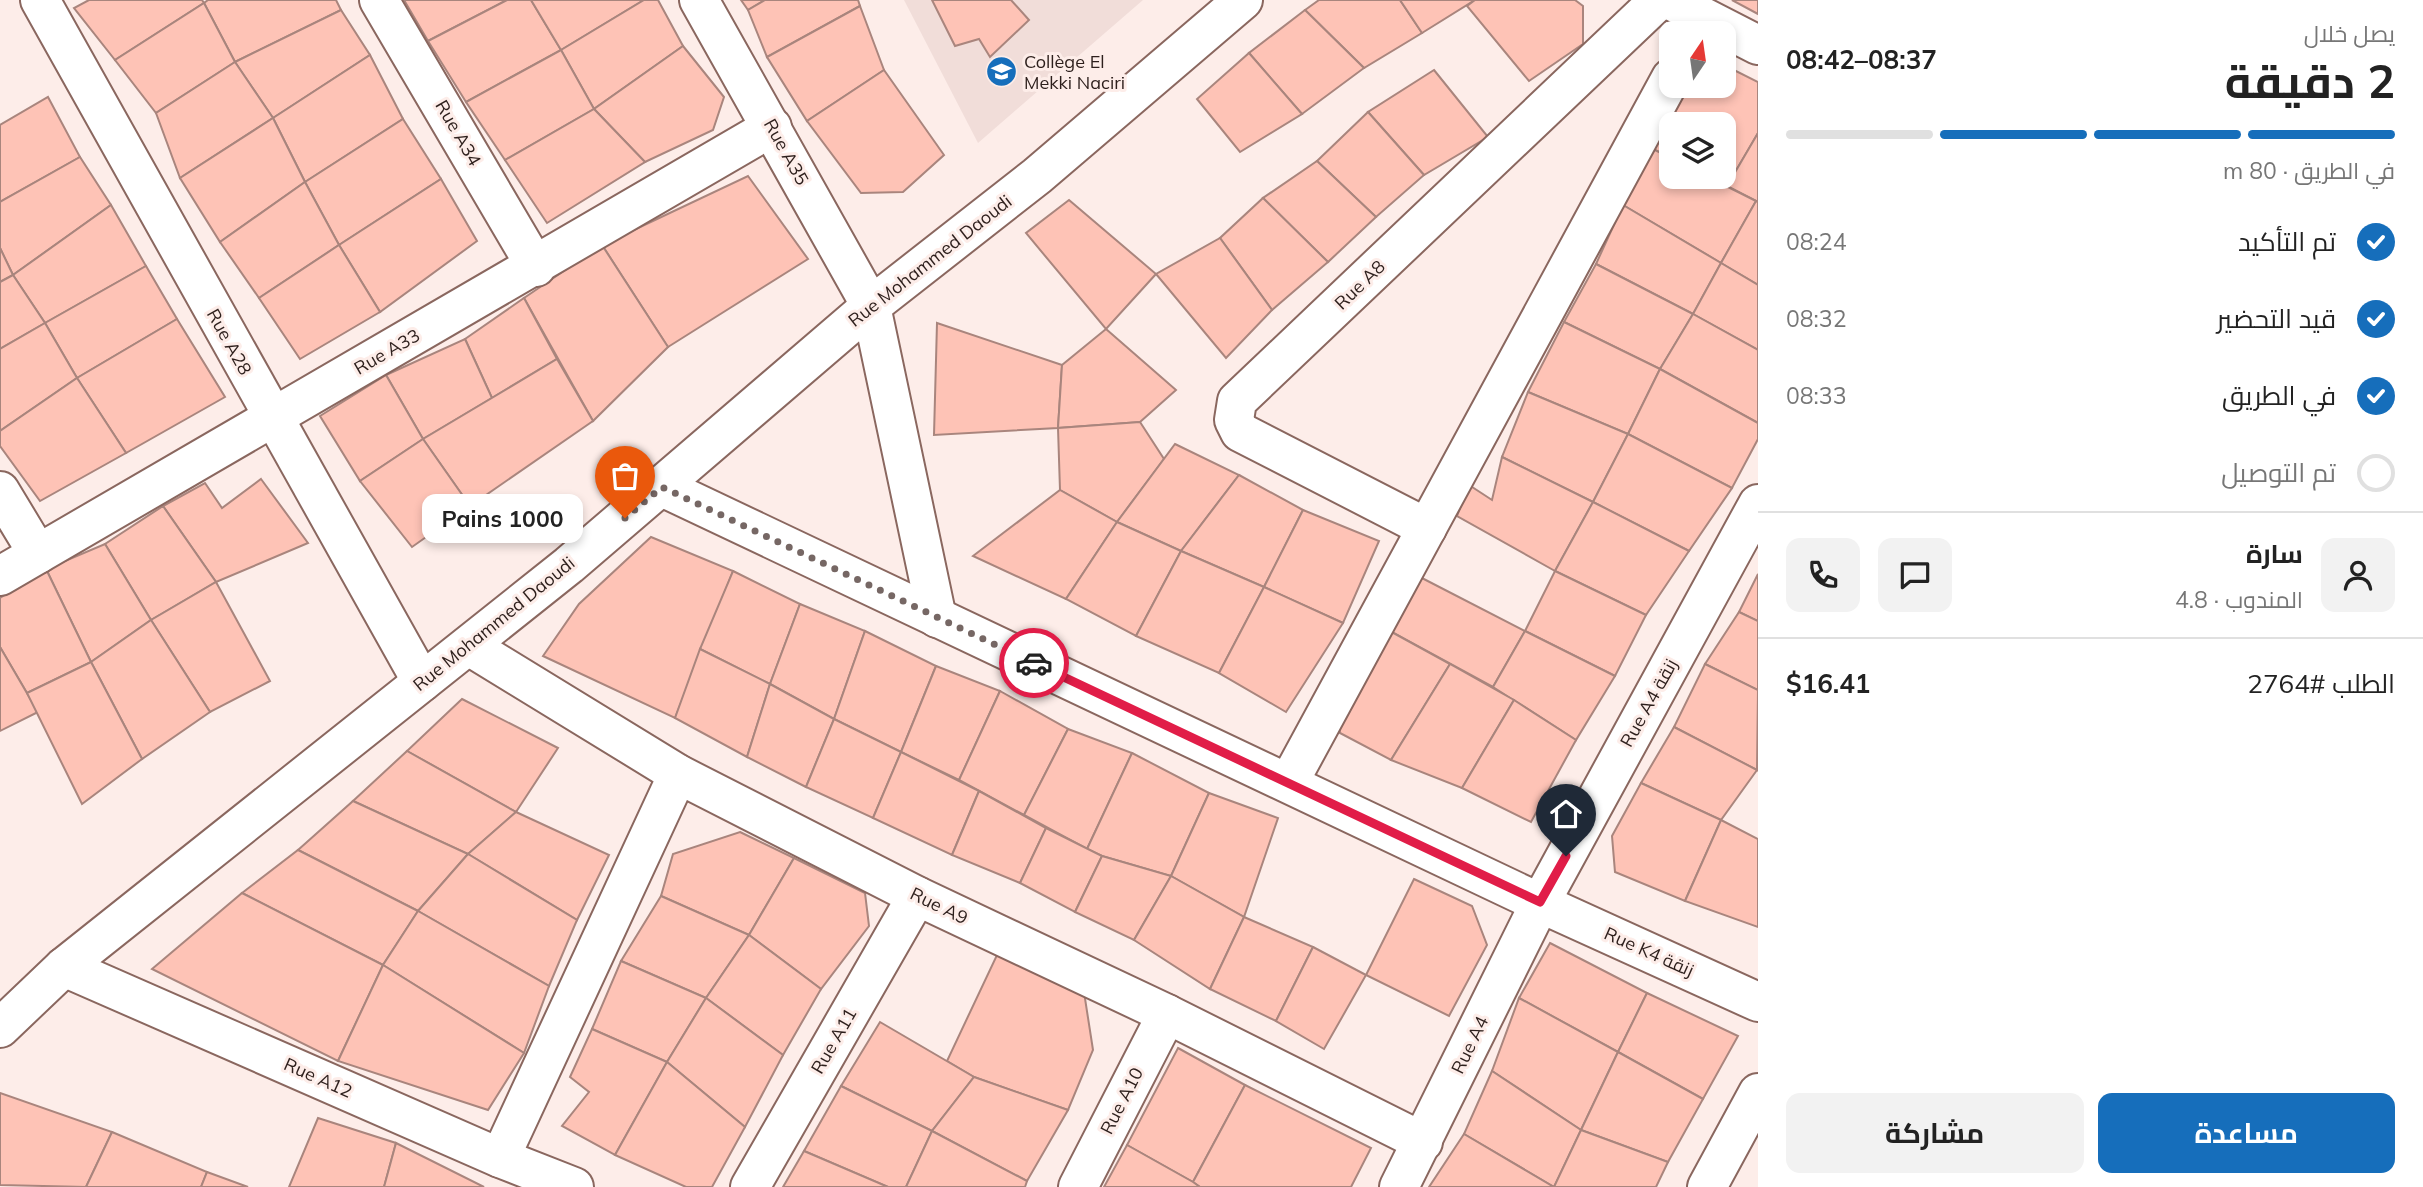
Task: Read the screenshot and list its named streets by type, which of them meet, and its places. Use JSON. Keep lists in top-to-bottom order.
{
  "streets": {
    "street": [
      "Rue A34",
      "Rue A35",
      "Rue Mohammed Daoudi",
      "Rue A8",
      "Rue A28",
      "Rue A33",
      "Rue A4 زنقة",
      "Rue A9",
      "Rue K4 زنقة",
      "Rue A11",
      "Rue A4",
      "Rue A12",
      "Rue A10"
    ]
  },
  "crossings": [
    ["Rue A34", "Rue A33"],
    ["Rue A35", "Rue Mohammed Daoudi"],
    ["Rue A35", "Rue A33"],
    ["Rue A35", "Rue K4 زنقة"],
    ["Rue Mohammed Daoudi", "Rue A28"],
    ["Rue Mohammed Daoudi", "Rue A9"],
    ["Rue Mohammed Daoudi", "Rue K4 زنقة"],
    ["Rue Mohammed Daoudi", "Rue A12"],
    ["Rue A28", "Rue A33"],
    ["Rue A4 زنقة", "Rue K4 زنقة"],
    ["Rue A4 زنقة", "Rue A4"],
    ["Rue A9", "Rue A11"],
    ["Rue A9", "Rue A4"],
    ["Rue A9", "Rue A10"],
    ["Rue K4 زنقة", "Rue A4"]
  ],
  "places": {
    "school or university": ["Collège El Mekki Naciri"],
    "other": ["1000 Pains"]
  },
  "north": "top",
  "page": {
    "heading": ["2 دقيقة", "يصل خلال", "08:37–08:42"],
    "panel": [
      "سارة",
      "المندوب · 4.8",
      "الطلب #2764",
      "$16.41"
    ],
    "bar": "في الطريق · 80 m",
    "list": [
      ["تم التأكيد", "08:24"],
      ["قيد التحضير", "08:32"],
      ["في الطريق", "08:33"],
      "تم التوصيل"
    ],
    "bubble": "1000 Pains",
    "buttons": ["مساعدة", "مشاركة"]
  }
}
